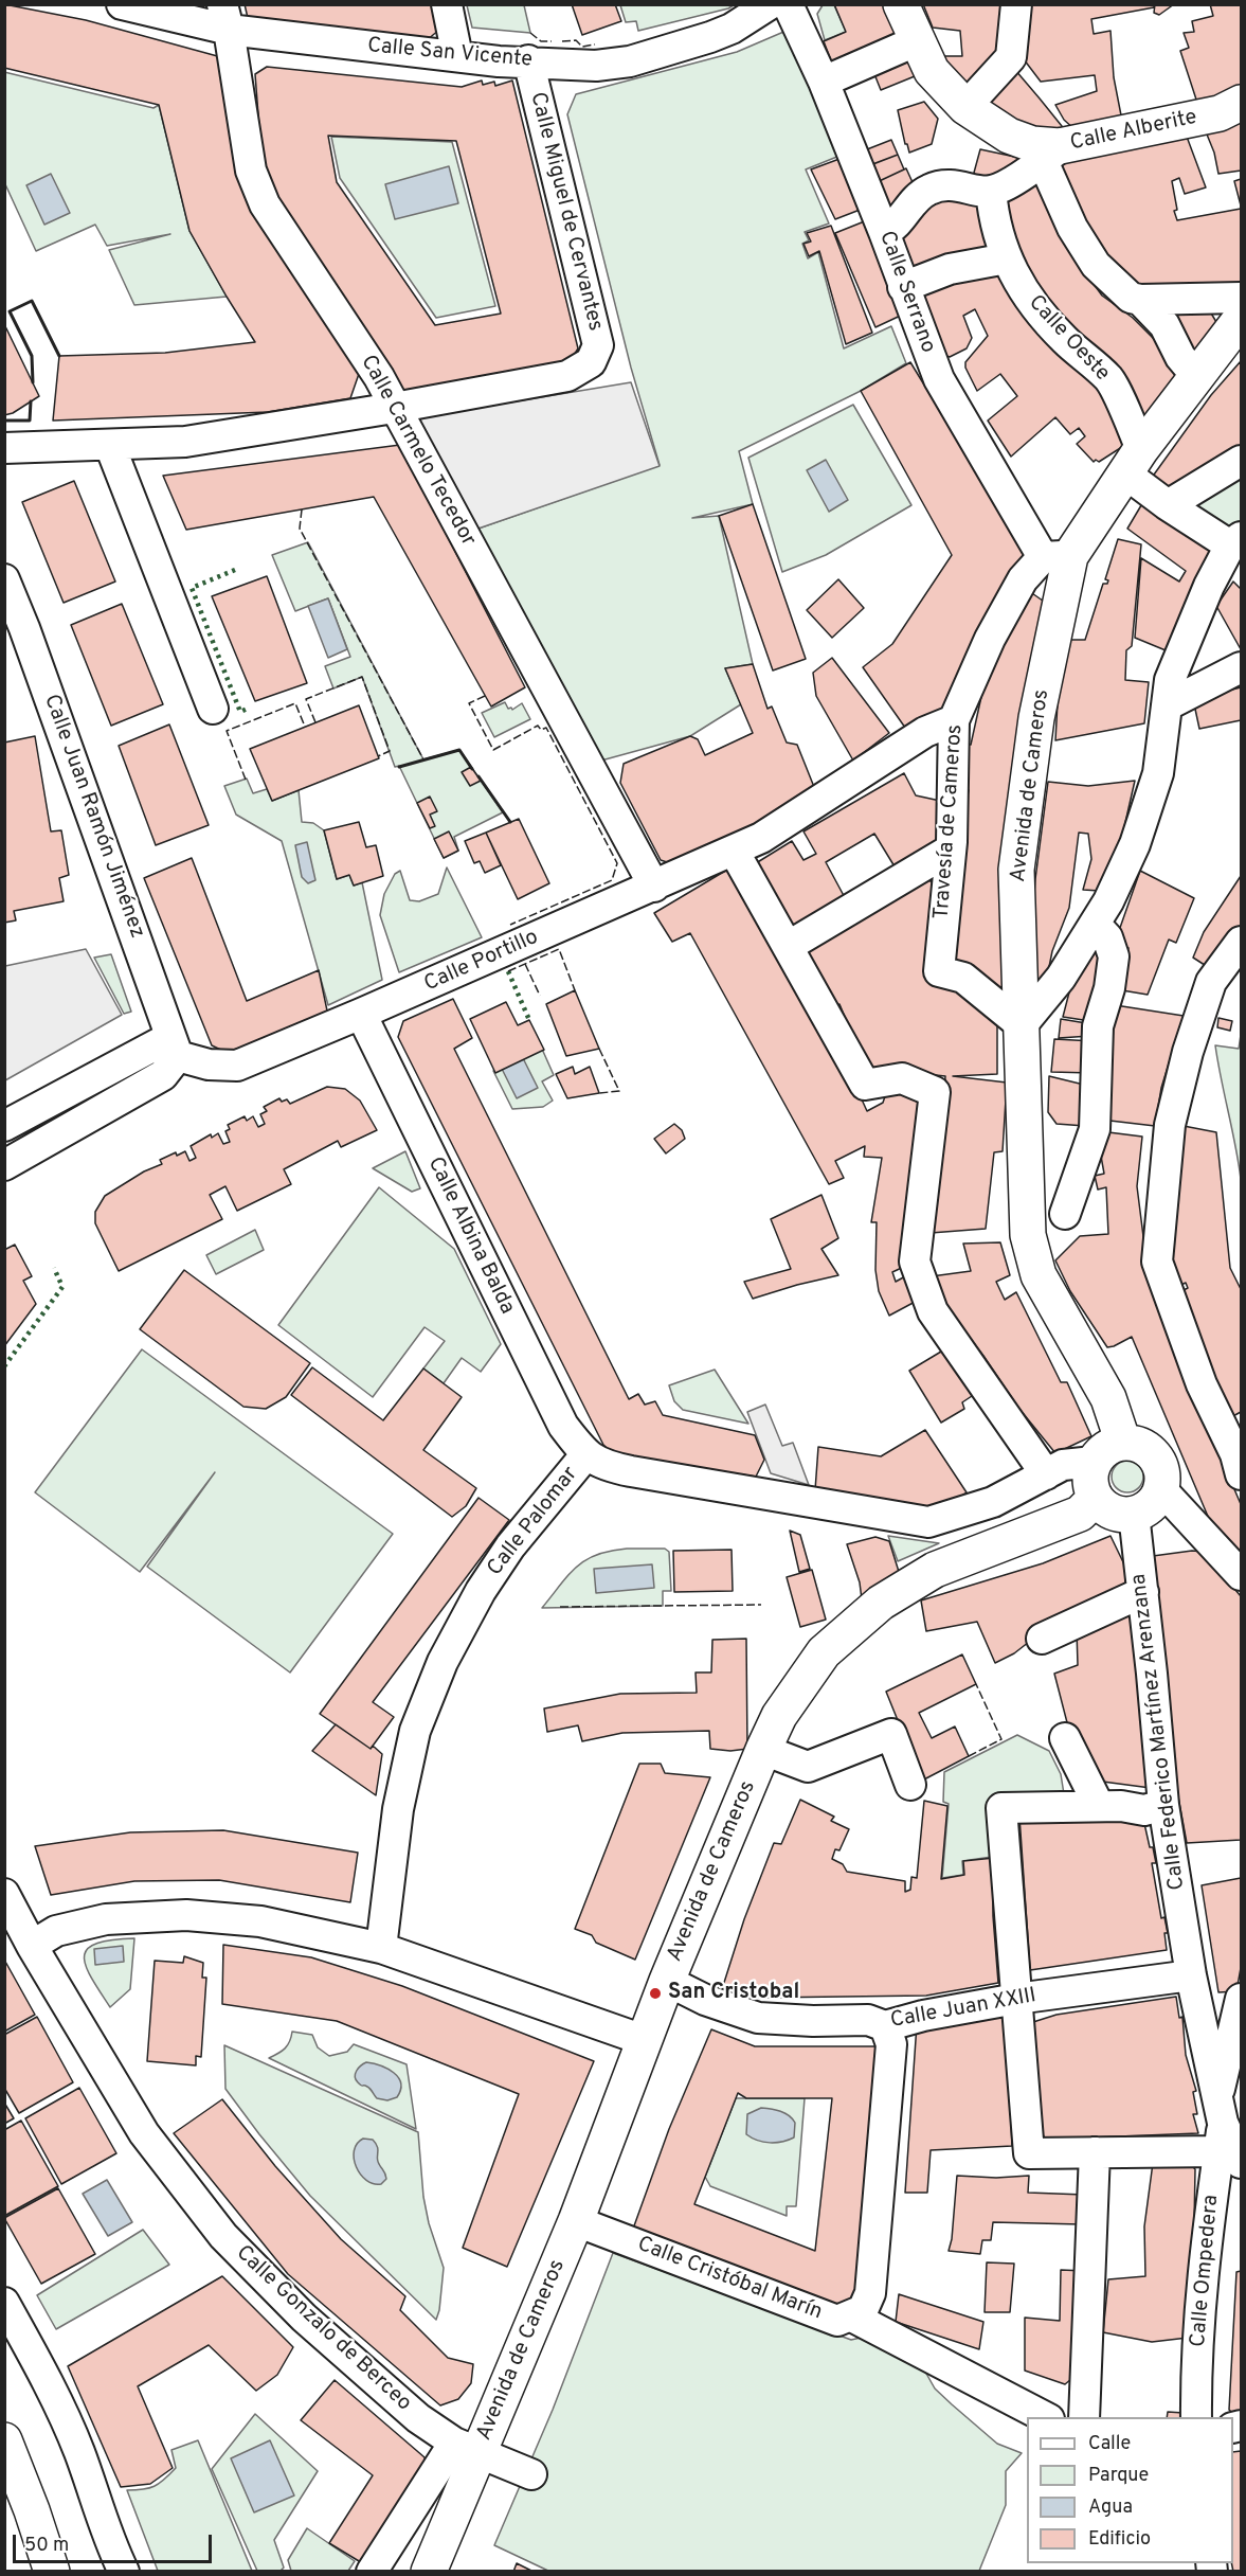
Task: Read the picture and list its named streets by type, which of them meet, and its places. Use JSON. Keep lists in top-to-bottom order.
{
  "streets": {
    "main road": ["Calle Alberite", "Avenida de Cameros"],
    "street": [
      "Calle San Vicente",
      "Calle Miguel de Cervantes",
      "Calle Serrano",
      "Calle Oeste",
      "Calle Carmelo Tecedor",
      "Calle Juan Ramón Jiménez",
      "Travesía de Cameros",
      "Calle Portillo",
      "Calle Albina Balda",
      "Calle Palomar",
      "Calle Federico Martínez Arenzana",
      "Calle Juan XXIII",
      "Calle Ompedera",
      "Calle Cristóbal Marín",
      "Calle Gonzalo de Berceo"
    ]
  },
  "crossings": [
    ["Calle San Vicente", "Calle Miguel de Cervantes"],
    ["Calle San Vicente", "Calle Carmelo Tecedor"],
    ["Calle Miguel de Cervantes", "Calle Carmelo Tecedor"],
    ["Calle Serrano", "Avenida de Cameros"],
    ["Calle Serrano", "Travesía de Cameros"],
    ["Calle Oeste", "Avenida de Cameros"],
    ["Calle Carmelo Tecedor", "Calle Portillo"],
    ["Avenida de Cameros", "Travesía de Cameros"],
    ["Avenida de Cameros", "Calle Palomar"],
    ["Avenida de Cameros", "Calle Federico Martínez Arenzana"],
    ["Avenida de Cameros", "Calle Juan XXIII"],
    ["Avenida de Cameros", "Calle Cristóbal Marín"],
    ["Avenida de Cameros", "Calle Gonzalo de Berceo"],
    ["Calle Juan Ramón Jiménez", "Calle Portillo"],
    ["Travesía de Cameros", "Calle Portillo"],
    ["Calle Portillo", "Calle Albina Balda"],
    ["Calle Albina Balda", "Calle Palomar"],
    ["Calle Palomar", "Calle Federico Martínez Arenzana"],
    ["Calle Federico Martínez Arenzana", "Calle Juan XXIII"],
    ["Calle Federico Martínez Arenzana", "Calle Ompedera"]
  ],
  "places": ["San Cristobal"],
  "legend": [
    "Calle",
    "Parque",
    "Agua",
    "Edificio"
  ],
  "scale_bar": "50 m"
}
